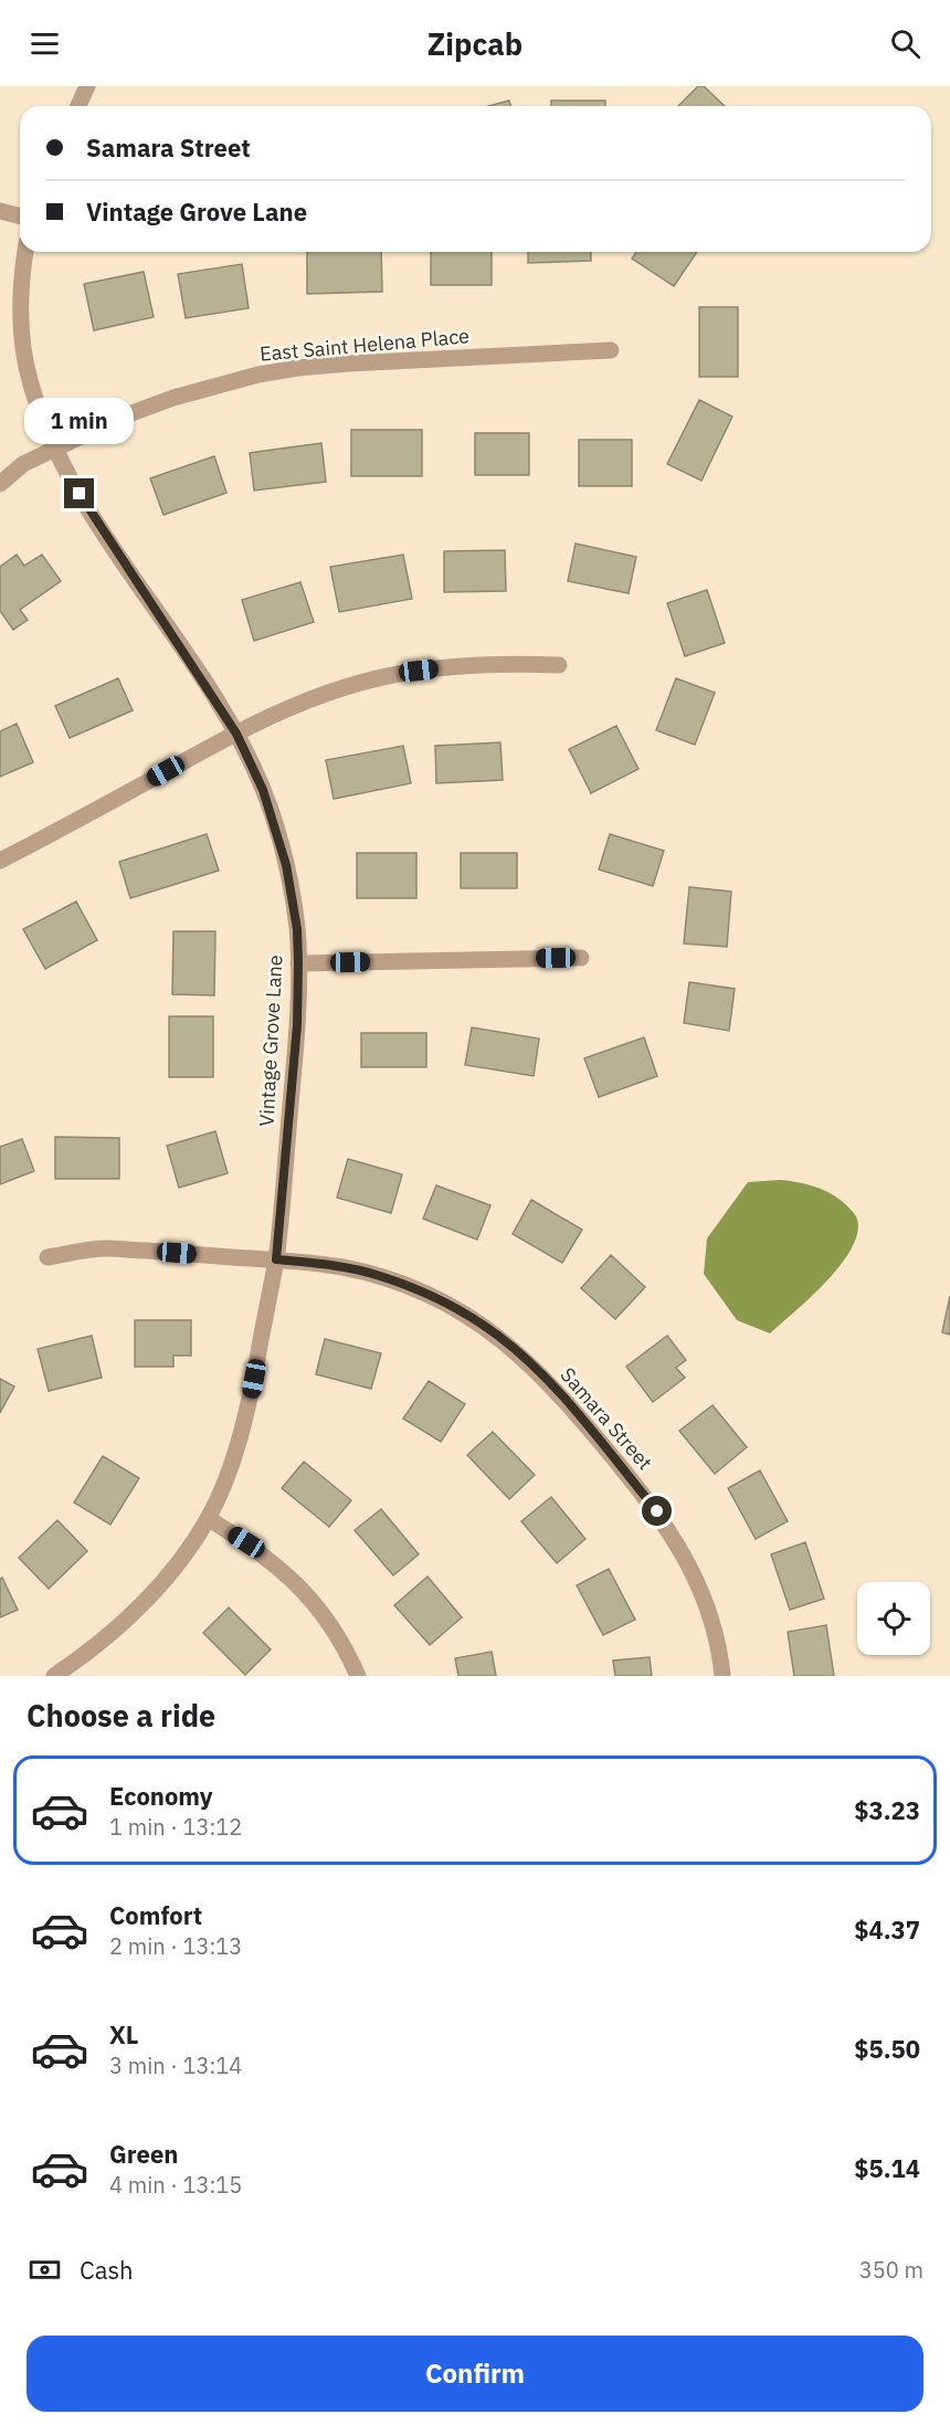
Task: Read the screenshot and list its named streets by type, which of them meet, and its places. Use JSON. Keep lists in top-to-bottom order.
{
  "streets": {
    "street": ["East Saint Helena Place", "Vintage Grove Lane", "Samara Street"]
  },
  "crossings": [
    ["East Saint Helena Place", "Vintage Grove Lane"],
    ["Vintage Grove Lane", "Samara Street"]
  ],
  "page": {
    "header": "Zipcab",
    "banner": ["Samara Street", "Vintage Grove Lane"],
    "bubble": "1 min",
    "heading": "Choose a ride",
    "list": [
      {
        "name": "Economy",
        "note": "1 min · 13:12",
        "value": "$3.23"
      },
      {
        "name": "Comfort",
        "note": "2 min · 13:13",
        "value": "$4.37"
      },
      {
        "name": "XL",
        "note": "3 min · 13:14",
        "value": "$5.50"
      },
      {
        "name": "Green",
        "note": "4 min · 13:15",
        "value": "$5.14"
      }
    ],
    "pay": ["Cash", "350 m"],
    "buttons": "Confirm"
  }
}
